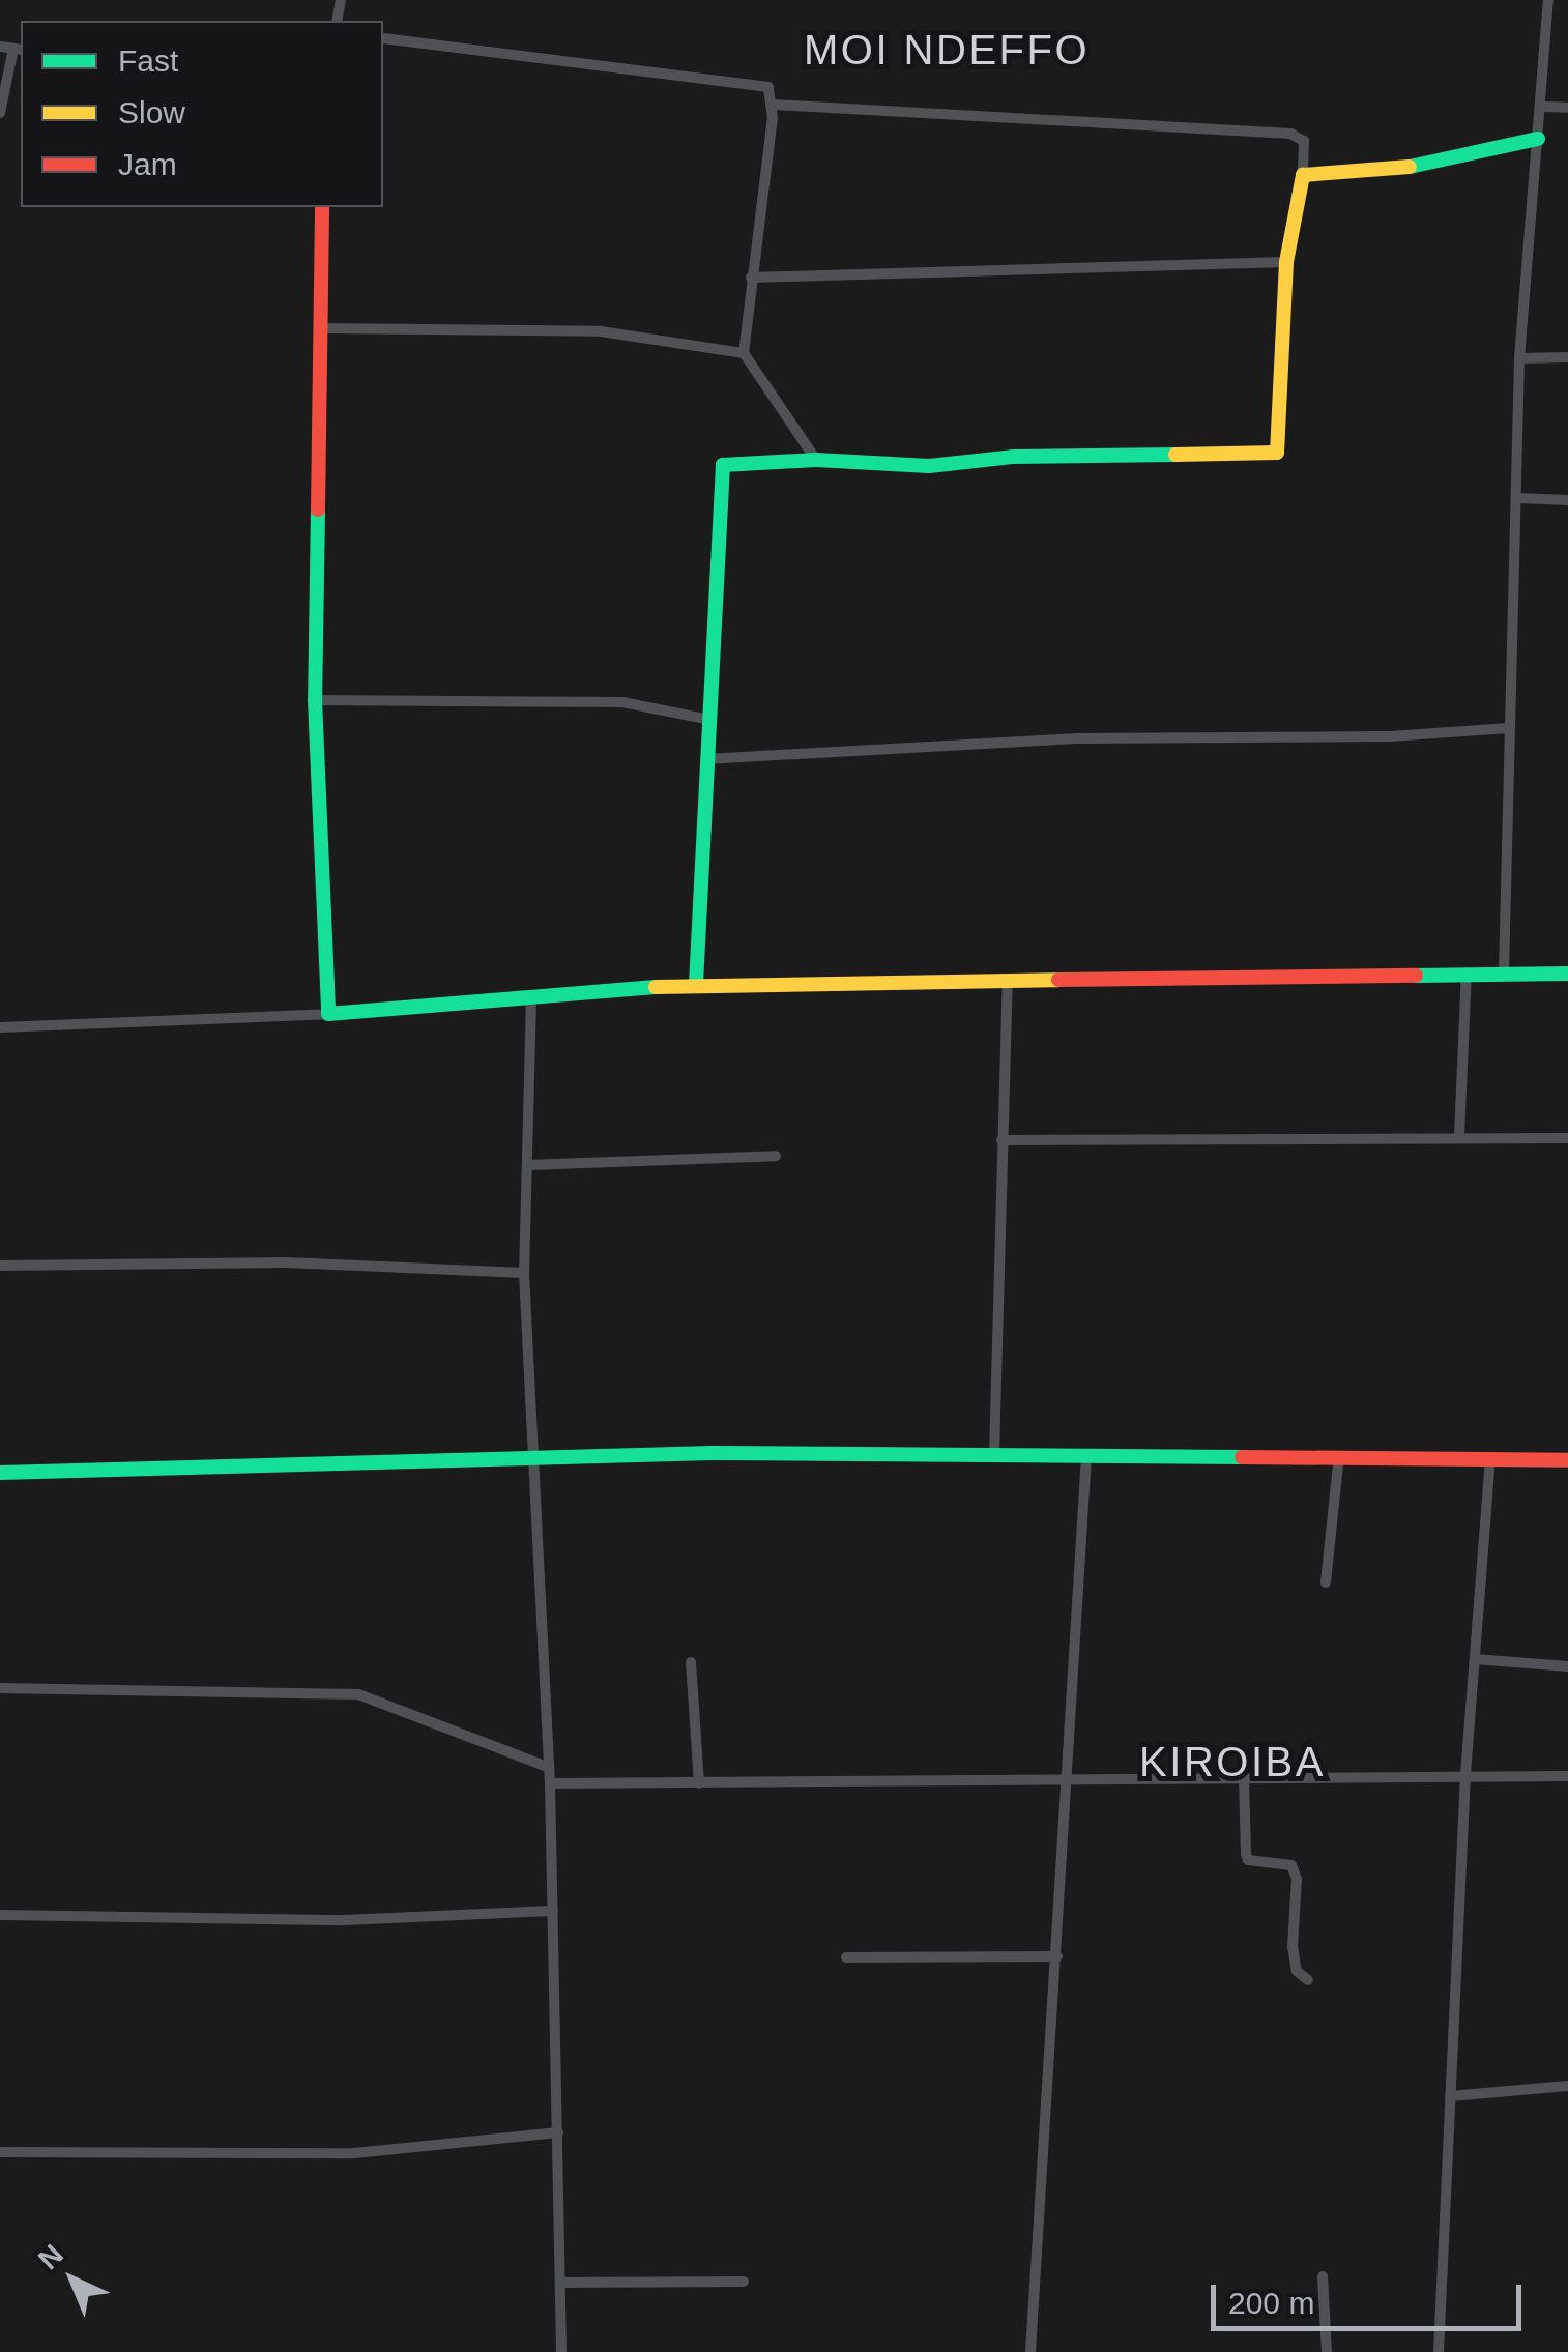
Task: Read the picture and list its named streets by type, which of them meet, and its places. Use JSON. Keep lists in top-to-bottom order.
{
  "districts": ["MOI NDEFFO", "KIROIBA"],
  "legend": ["Fast", "Slow", "Jam"],
  "scale_bar": "200 m",
  "north": "top left"
}
